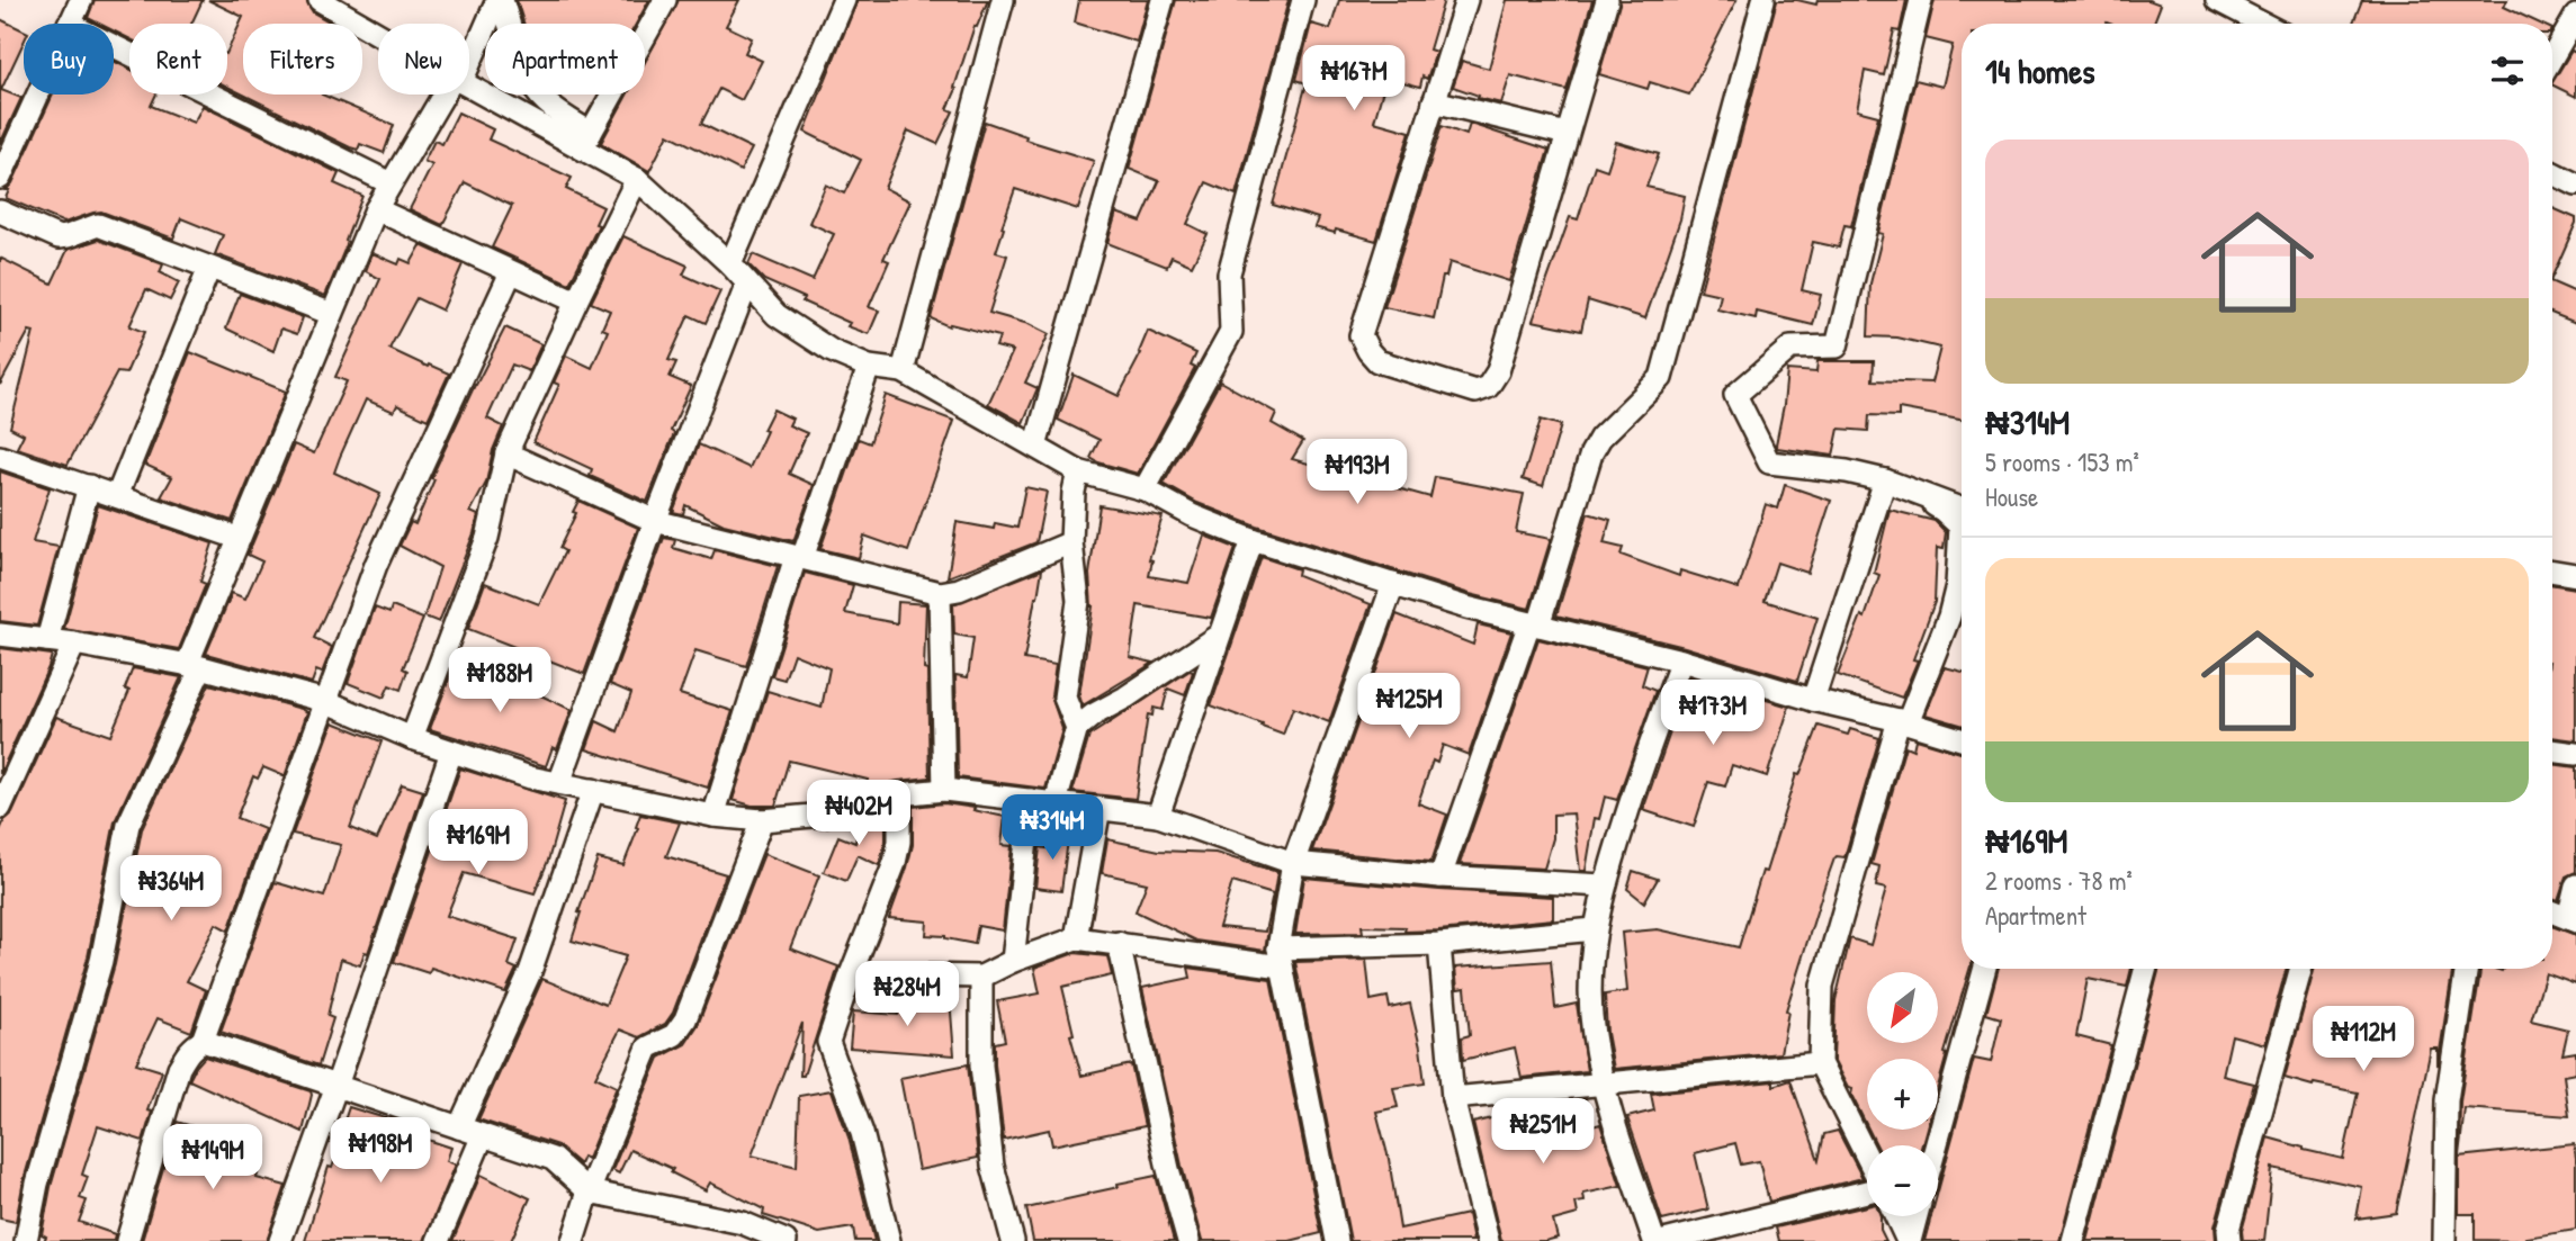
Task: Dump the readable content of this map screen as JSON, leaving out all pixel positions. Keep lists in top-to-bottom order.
{
  "north": "bottom left",
  "page": {
    "chip": [
      "Buy",
      "Rent",
      "Filters",
      "New",
      "Apartment"
    ],
    "heading": "14 homes",
    "price": [
      "₦167M",
      "₦193M",
      "₦188M",
      "₦125M",
      "₦173M",
      "₦402M",
      "₦314M",
      "₦169M",
      "₦364M",
      "₦284M",
      "₦112M",
      "₦251M",
      "₦198M",
      "₦149M"
    ],
    "list": [
      {
        "name": "₦314M",
        "note": "5 rooms · 153 m² · House"
      },
      {
        "name": "₦169M",
        "note": "2 rooms · 78 m² · Apartment"
      }
    ],
    "map_buttons": ["+", "−"]
  }
}
